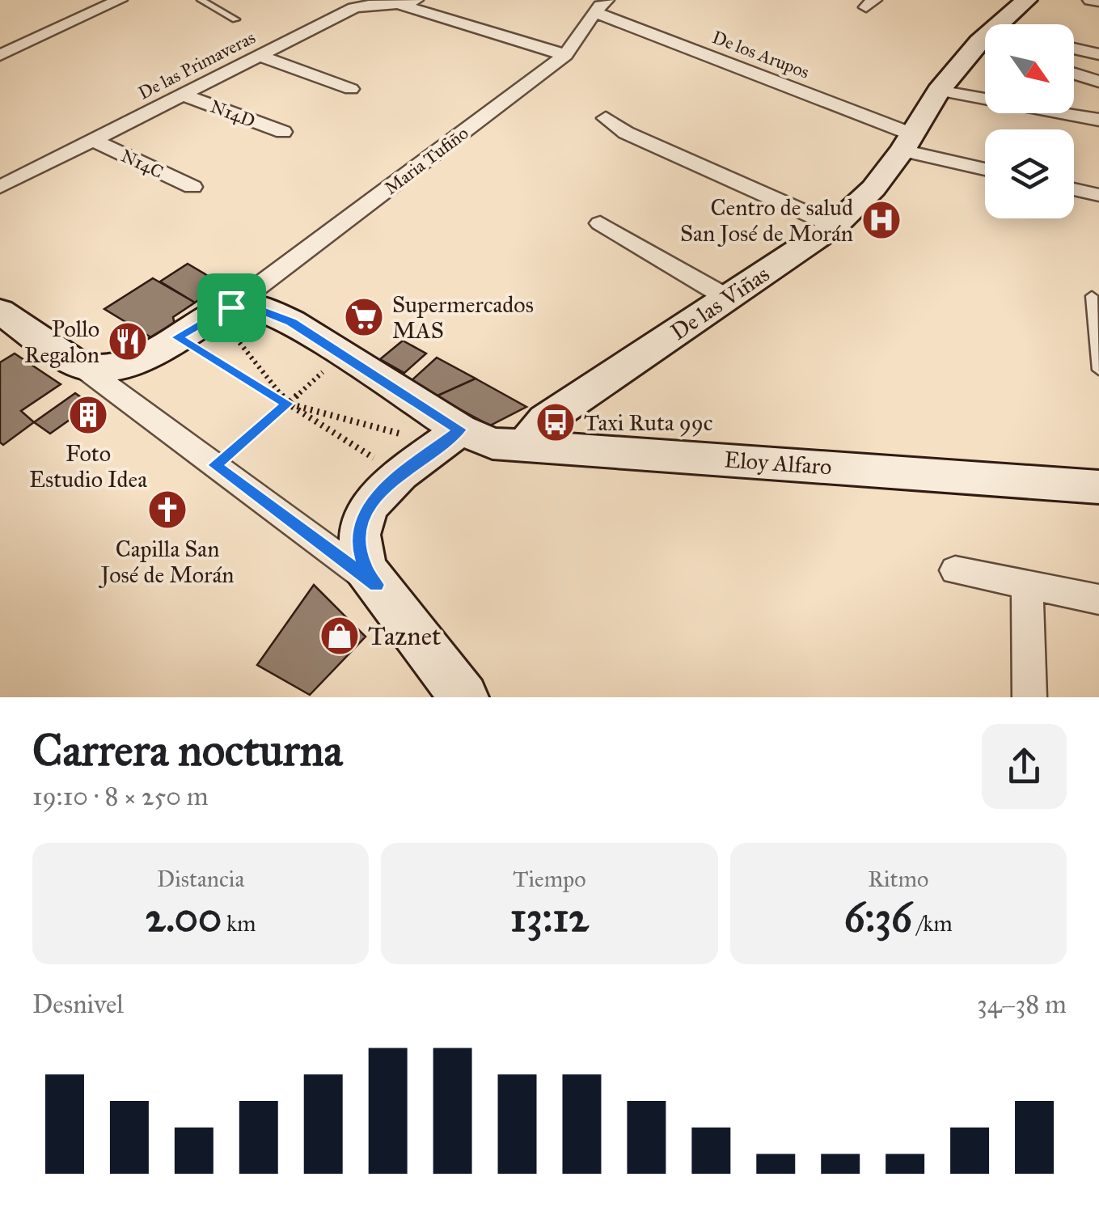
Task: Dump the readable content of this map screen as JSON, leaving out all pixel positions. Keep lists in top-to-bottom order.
{
  "streets": {
    "street": [
      "De los Arupos",
      "De las Primaveras",
      "N14D",
      "Maria Tufiño",
      "N14C",
      "De las Viñas",
      "Eloy Alfaro"
    ]
  },
  "crossings": [
    ["De los Arupos", "Maria Tufiño"],
    ["De los Arupos", "De las Viñas"],
    ["De las Primaveras", "N14D"],
    ["De las Primaveras", "Maria Tufiño"],
    ["De las Primaveras", "N14C"],
    ["Maria Tufiño", "Eloy Alfaro"],
    ["De las Viñas", "Eloy Alfaro"]
  ],
  "places": {
    "hospital": ["Centro de salud San José de Morán"],
    "supermarket": ["Supermercados MAS"],
    "restaurant": ["Pollo Regalon"],
    "building": ["Foto Estudio Idea"],
    "bus stop": ["Taxi Ruta 99c"],
    "church": ["Capilla San José de Morán"],
    "shop": ["Taznet"]
  },
  "north": "bottom right",
  "page": {
    "heading": ["Carrera nocturna", "19:10 · 8 × 250 m"],
    "stats": [
      ["Distancia", "2.00 km"],
      ["Tiempo", "13:12"],
      ["Ritmo", "6:36 /km"]
    ],
    "chart": ["Desnivel", "34–38 m"]
  }
}
